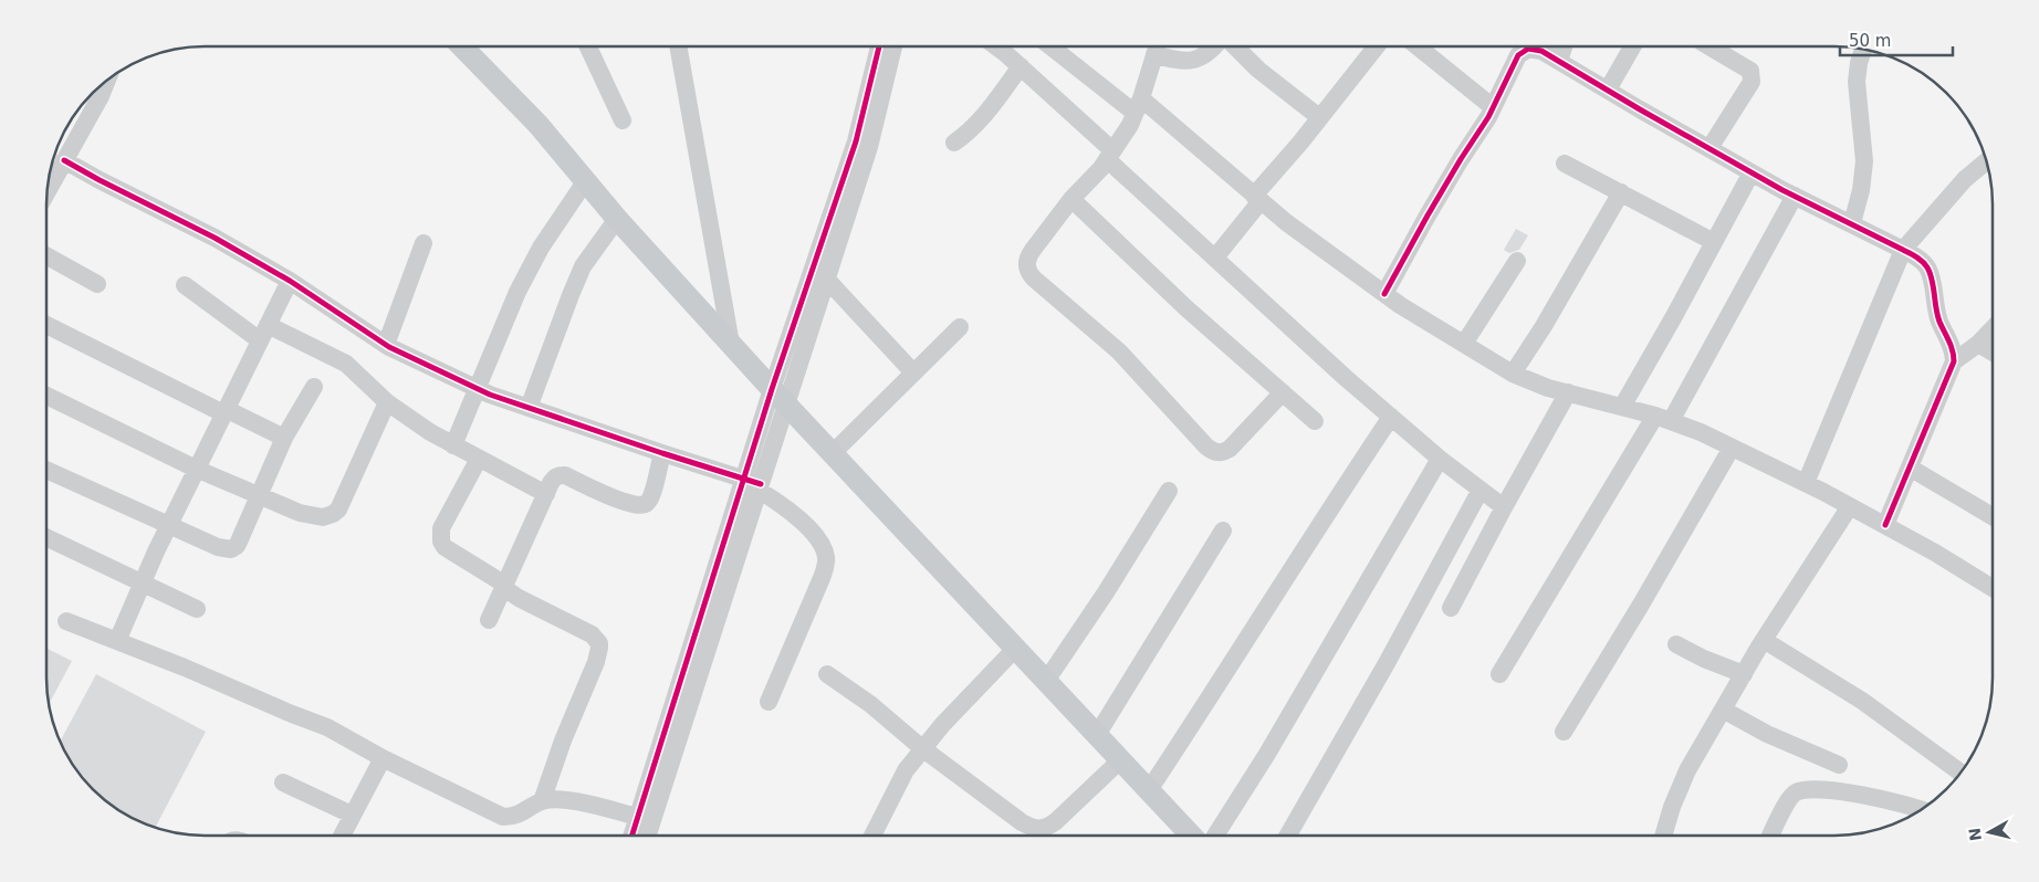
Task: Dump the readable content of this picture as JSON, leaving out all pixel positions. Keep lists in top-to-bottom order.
{
  "scale_bar": "50 m",
  "north": "left"
}
